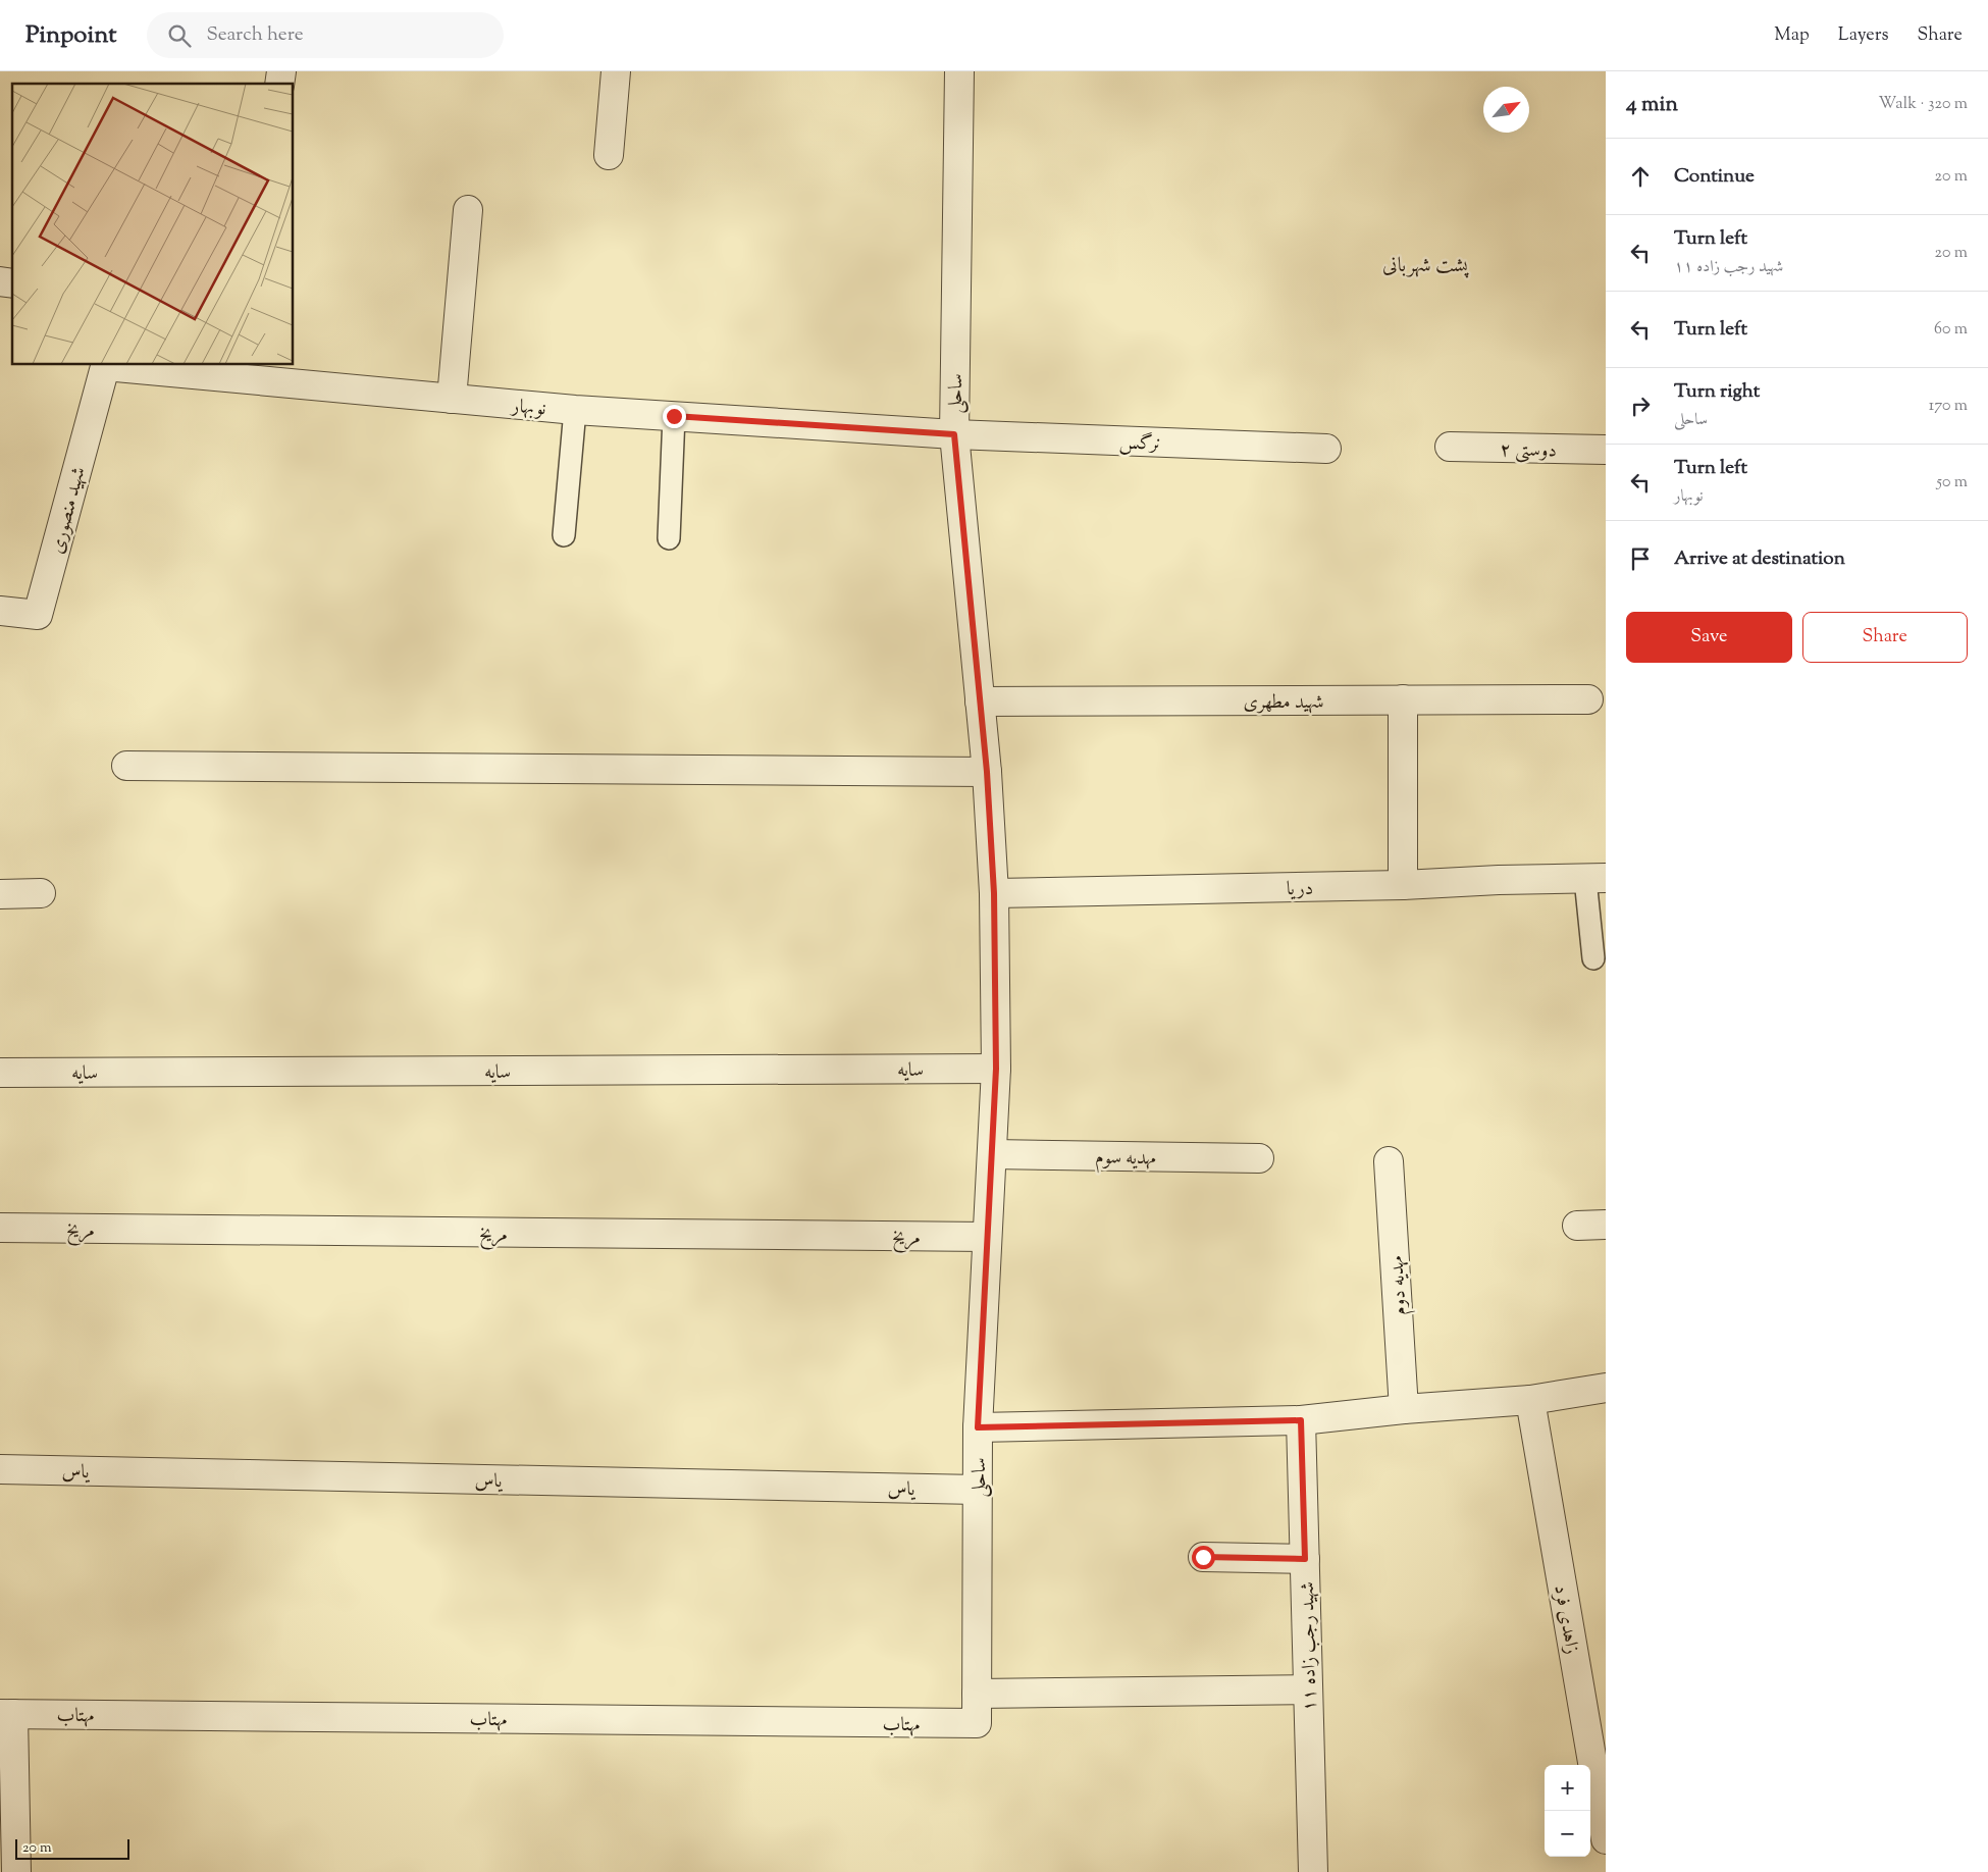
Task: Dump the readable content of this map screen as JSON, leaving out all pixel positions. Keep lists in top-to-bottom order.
{
  "streets": {
    "street": [
      "ساحلی",
      "نوبهار",
      "نرگس",
      "دوستی ۲",
      "شهید منصوری",
      "شهید مطهری",
      "دریا",
      "سایه",
      "مهدیه سوم",
      "مریخ",
      "مهدیه دوم",
      "یاس",
      "زاهدی فرد",
      "شهید رجب زاده ۱۱",
      "مهتاب"
    ]
  },
  "crossings": [
    ["ساحلی", "نوبهار"],
    ["ساحلی", "نرگس"],
    ["ساحلی", "شهید مطهری"],
    ["ساحلی", "دریا"],
    ["ساحلی", "سایه"],
    ["ساحلی", "مهدیه سوم"],
    ["ساحلی", "مریخ"],
    ["ساحلی", "یاس"],
    ["ساحلی", "مهتاب"],
    ["نوبهار", "نرگس"],
    ["نوبهار", "شهید منصوری"]
  ],
  "districts": ["پشت شهربانی"],
  "scale_bar": "20 m",
  "north": "top right",
  "page": {
    "header": "Pinpoint",
    "search": "Search here",
    "nav": ["Map", "Layers", "Share"],
    "heading": ["4 min", "Walk · 320 m"],
    "list": [
      ["Continue", "20 m"],
      ["Turn left", "شهید رجب زاده ۱۱", "20 m"],
      ["Turn left", "60 m"],
      ["Turn right", "ساحلی", "170 m"],
      ["Turn left", "نوبهار", "50 m"],
      "Arrive at destination"
    ],
    "buttons": ["Save", "Share"],
    "map_buttons": ["+", "−"],
    "scale": "20 m"
  }
}
